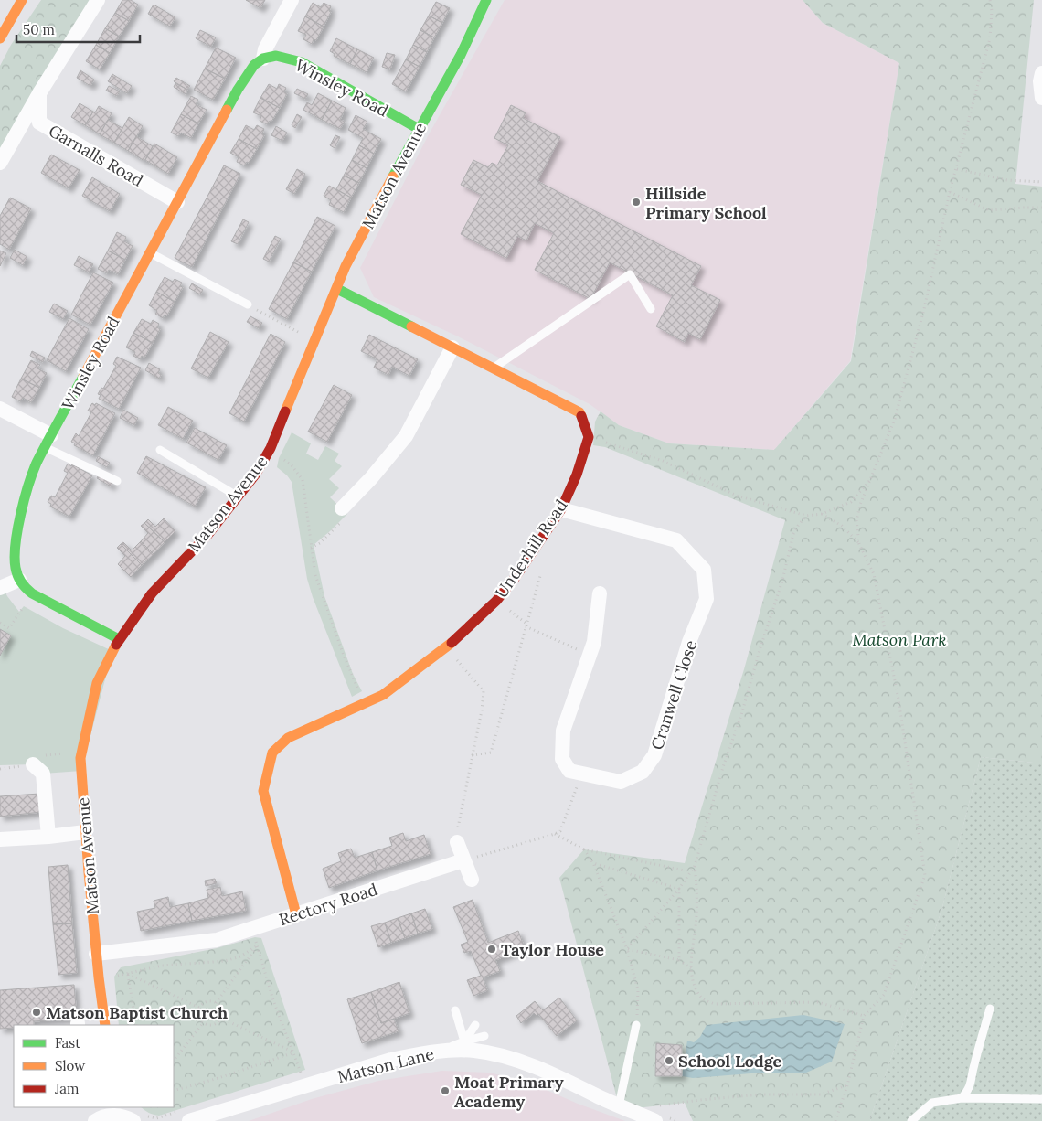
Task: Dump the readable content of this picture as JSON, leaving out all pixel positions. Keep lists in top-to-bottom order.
{
  "streets": {
    "street": [
      "Winsley Road",
      "Garnalls Road",
      "Matson Avenue",
      "Underhill Road",
      "Cranwell Close",
      "Rectory Road",
      "Matson Lane"
    ]
  },
  "crossings": [
    ["Winsley Road", "Garnalls Road"],
    ["Winsley Road", "Matson Avenue"],
    ["Matson Avenue", "Rectory Road"],
    ["Underhill Road", "Cranwell Close"],
    ["Underhill Road", "Rectory Road"]
  ],
  "parks": ["Matson Park"],
  "places": [
    "Hillside Primary School",
    "Taylor House",
    "Matson Baptist Church",
    "School Lodge",
    "Moat Primary Academy"
  ],
  "legend": ["Fast", "Slow", "Jam"],
  "scale_bar": "50 m"
}
